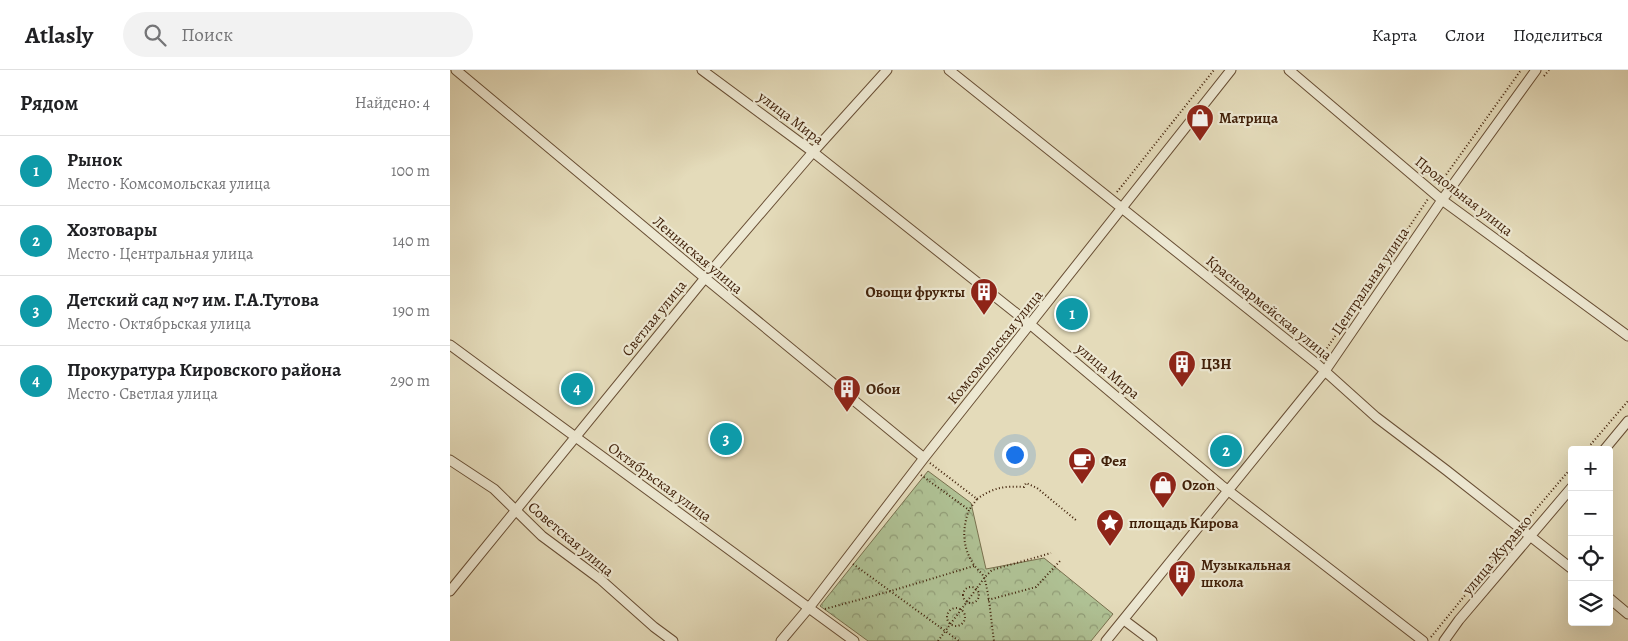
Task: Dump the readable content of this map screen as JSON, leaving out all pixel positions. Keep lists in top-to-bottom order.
{
  "streets": {
    "street": [
      "улица Мира",
      "Продольная улица",
      "Ленинская улица",
      "Центральная улица",
      "Красноармейская улица",
      "Светлая улица",
      "Комсомольская улица",
      "Октябрьская улица",
      "Советская улица",
      "улица Журавко"
    ]
  },
  "crossings": [
    ["улица Мира", "Центральная улица"],
    ["улица Мира", "Светлая улица"],
    ["улица Мира", "Комсомольская улица"],
    ["Продольная улица", "Центральная улица"],
    ["Ленинская улица", "Светлая улица"],
    ["Ленинская улица", "Комсомольская улица"],
    ["Центральная улица", "Красноармейская улица"],
    ["Красноармейская улица", "Комсомольская улица"],
    ["Красноармейская улица", "улица Журавко"],
    ["Светлая улица", "Октябрьская улица"],
    ["Светлая улица", "Советская улица"],
    ["Комсомольская улица", "Октябрьская улица"]
  ],
  "places": {
    "shop": ["Матрица", "Ozon"],
    "building": [
      "Овощи фрукты",
      "ЦЗН",
      "Обои",
      "Музыкальная школа"
    ],
    "cafe": ["Фея"],
    "place": ["площадь Кирова"]
  },
  "page": {
    "header": "Atlasly",
    "search": "Поиск",
    "nav": ["Карта", "Слои", "Поделиться"],
    "heading": ["Рядом", "Найдено: 4"],
    "list": [
      {
        "mark": "1",
        "name": "Рынок",
        "note": "Место · Комсомольская улица",
        "value": "100 m"
      },
      {
        "mark": "2",
        "name": "Хозтовары",
        "note": "Место · Центральная улица",
        "value": "140 m"
      },
      {
        "mark": "3",
        "name": "Детский сад №7 им. Г.А.Тутова",
        "note": "Место · Октябрьская улица",
        "value": "190 m"
      },
      {
        "mark": "4",
        "name": "Прокуратура Кировского района",
        "note": "Место · Светлая улица",
        "value": "290 m"
      }
    ],
    "pins": [
      "1",
      "4",
      "3",
      "2"
    ],
    "map_buttons": ["+", "−"]
  }
}
